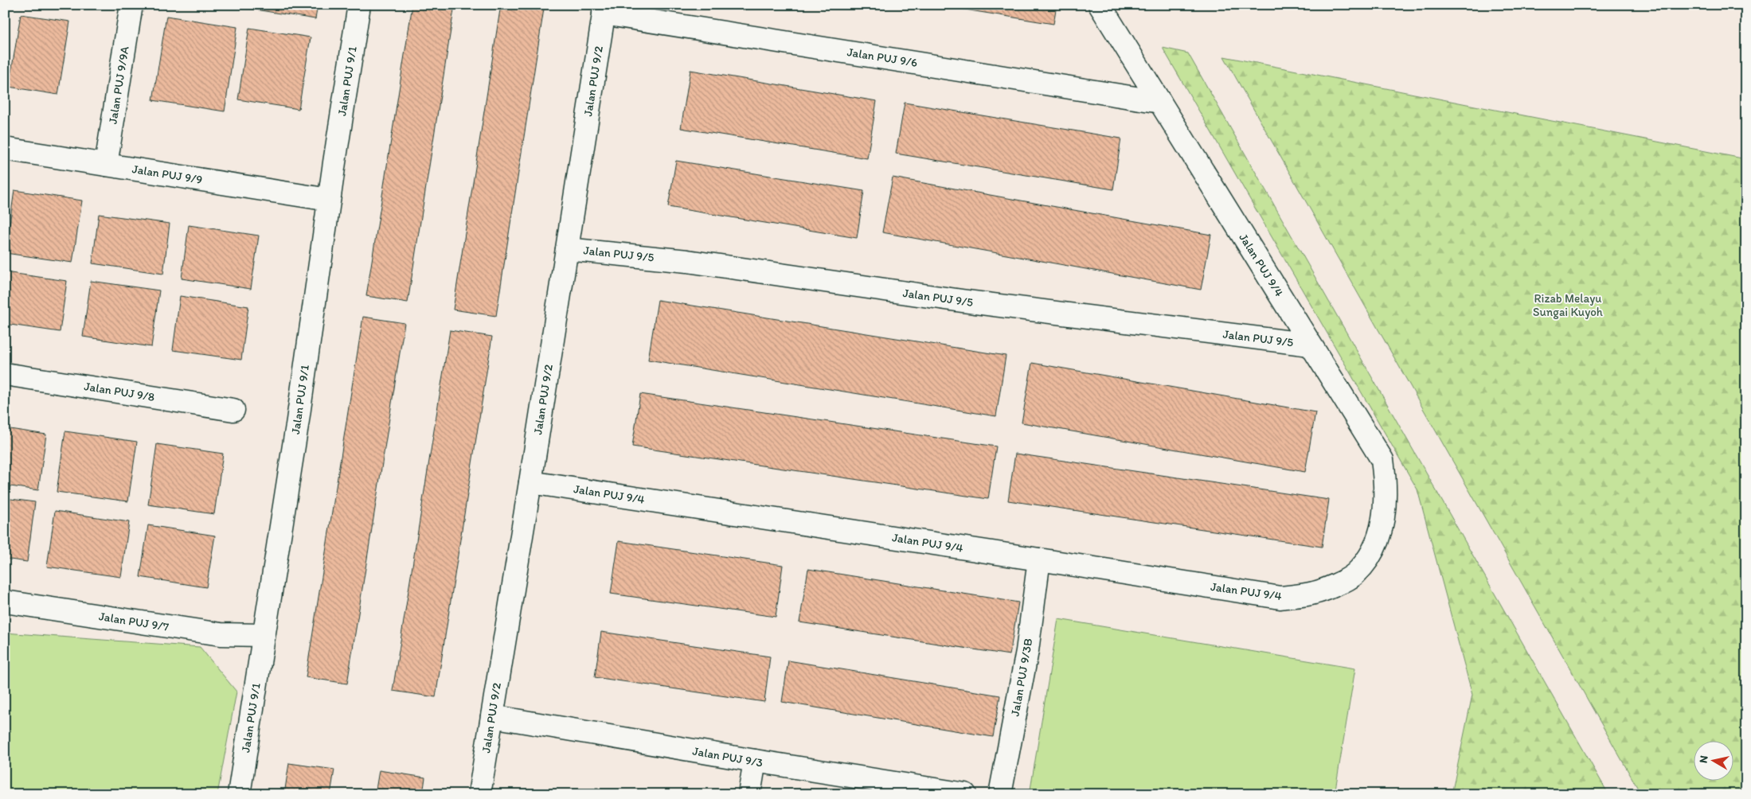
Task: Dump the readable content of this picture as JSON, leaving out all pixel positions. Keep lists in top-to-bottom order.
{
  "streets": {
    "street": [
      "Jalan PUJ 9/6",
      "Jalan PUJ 9/1",
      "Jalan PUJ 9/2",
      "Jalan PUJ 9/9A",
      "Jalan PUJ 9/9",
      "Jalan PUJ 9/5",
      "Jalan PUJ 9/4",
      "Jalan PUJ 9/8",
      "Jalan PUJ 9/7",
      "Jalan PUJ 9/3B",
      "Jalan PUJ 9/3"
    ]
  },
  "crossings": [
    ["Jalan PUJ 9/6", "Jalan PUJ 9/2"],
    ["Jalan PUJ 9/6", "Jalan PUJ 9/4"],
    ["Jalan PUJ 9/1", "Jalan PUJ 9/9"],
    ["Jalan PUJ 9/1", "Jalan PUJ 9/7"],
    ["Jalan PUJ 9/2", "Jalan PUJ 9/5"],
    ["Jalan PUJ 9/2", "Jalan PUJ 9/4"],
    ["Jalan PUJ 9/2", "Jalan PUJ 9/3"],
    ["Jalan PUJ 9/9A", "Jalan PUJ 9/9"],
    ["Jalan PUJ 9/5", "Jalan PUJ 9/4"],
    ["Jalan PUJ 9/4", "Jalan PUJ 9/3B"]
  ],
  "parks": ["Rizab Melayu Sungai Kuyoh"],
  "north": "left"
}
